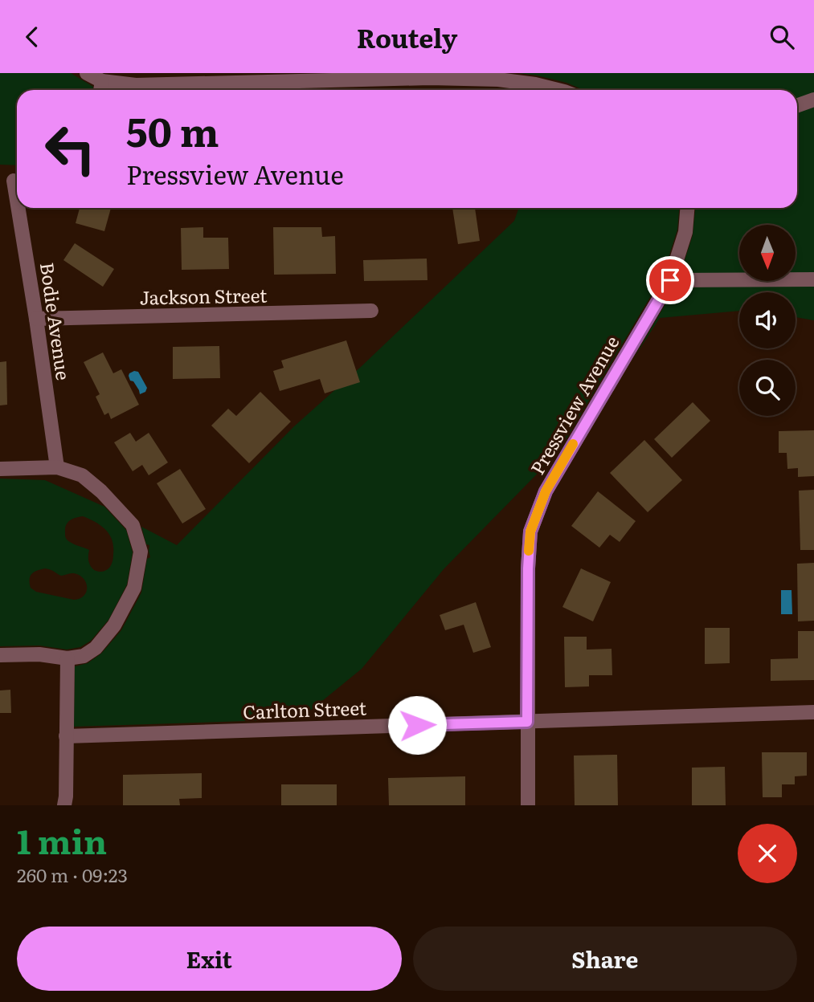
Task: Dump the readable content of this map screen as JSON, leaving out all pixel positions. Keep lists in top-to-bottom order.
{
  "streets": {
    "street": [
      "Jackson Street",
      "Bodie Avenue",
      "Pressview Avenue",
      "Carlton Street"
    ]
  },
  "crossings": [
    ["Jackson Street", "Bodie Avenue"],
    ["Pressview Avenue", "Carlton Street"]
  ],
  "north": "bottom",
  "page": {
    "header": "Routely",
    "turn": ["50 m", "Pressview Avenue"],
    "heading": ["1 min", "260 m · 09:23"],
    "buttons": ["Exit", "Share"]
  }
}
